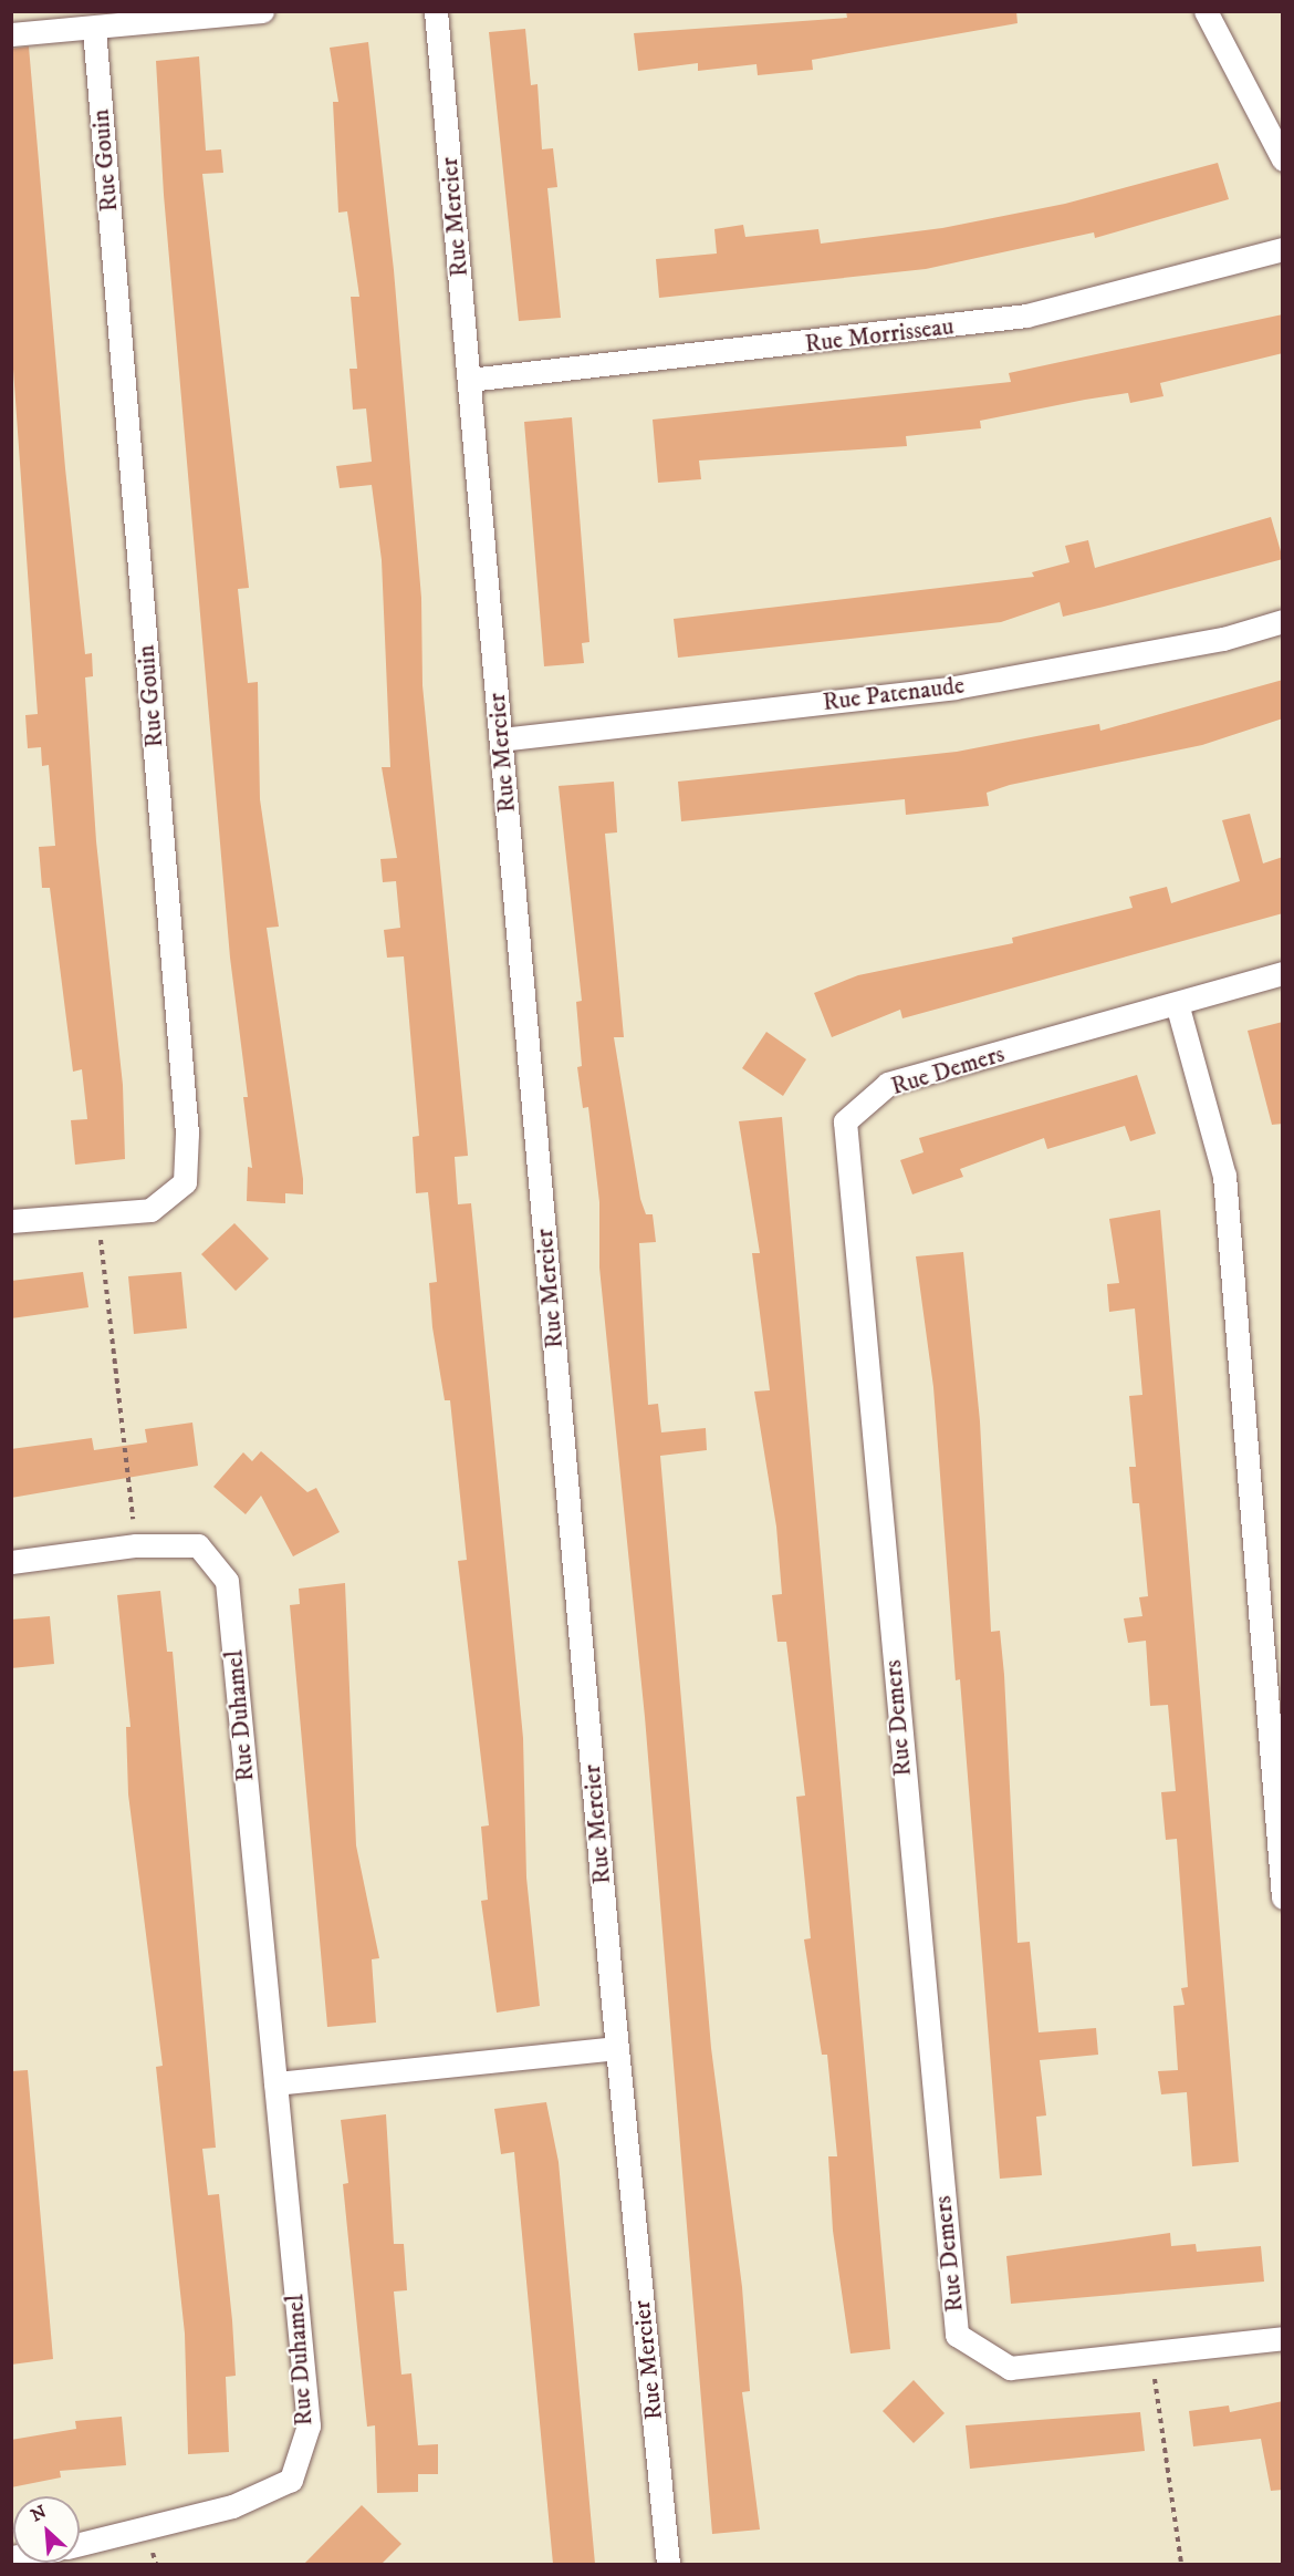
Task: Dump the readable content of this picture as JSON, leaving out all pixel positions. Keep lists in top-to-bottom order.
{
  "streets": {
    "street": [
      "Rue Gouin",
      "Rue Mercier",
      "Rue Morrisseau",
      "Rue Patenaude",
      "Rue Demers",
      "Rue Duhamel"
    ]
  },
  "crossings": [
    ["Rue Mercier", "Rue Morrisseau"],
    ["Rue Mercier", "Rue Patenaude"]
  ],
  "north": "top left"
}
